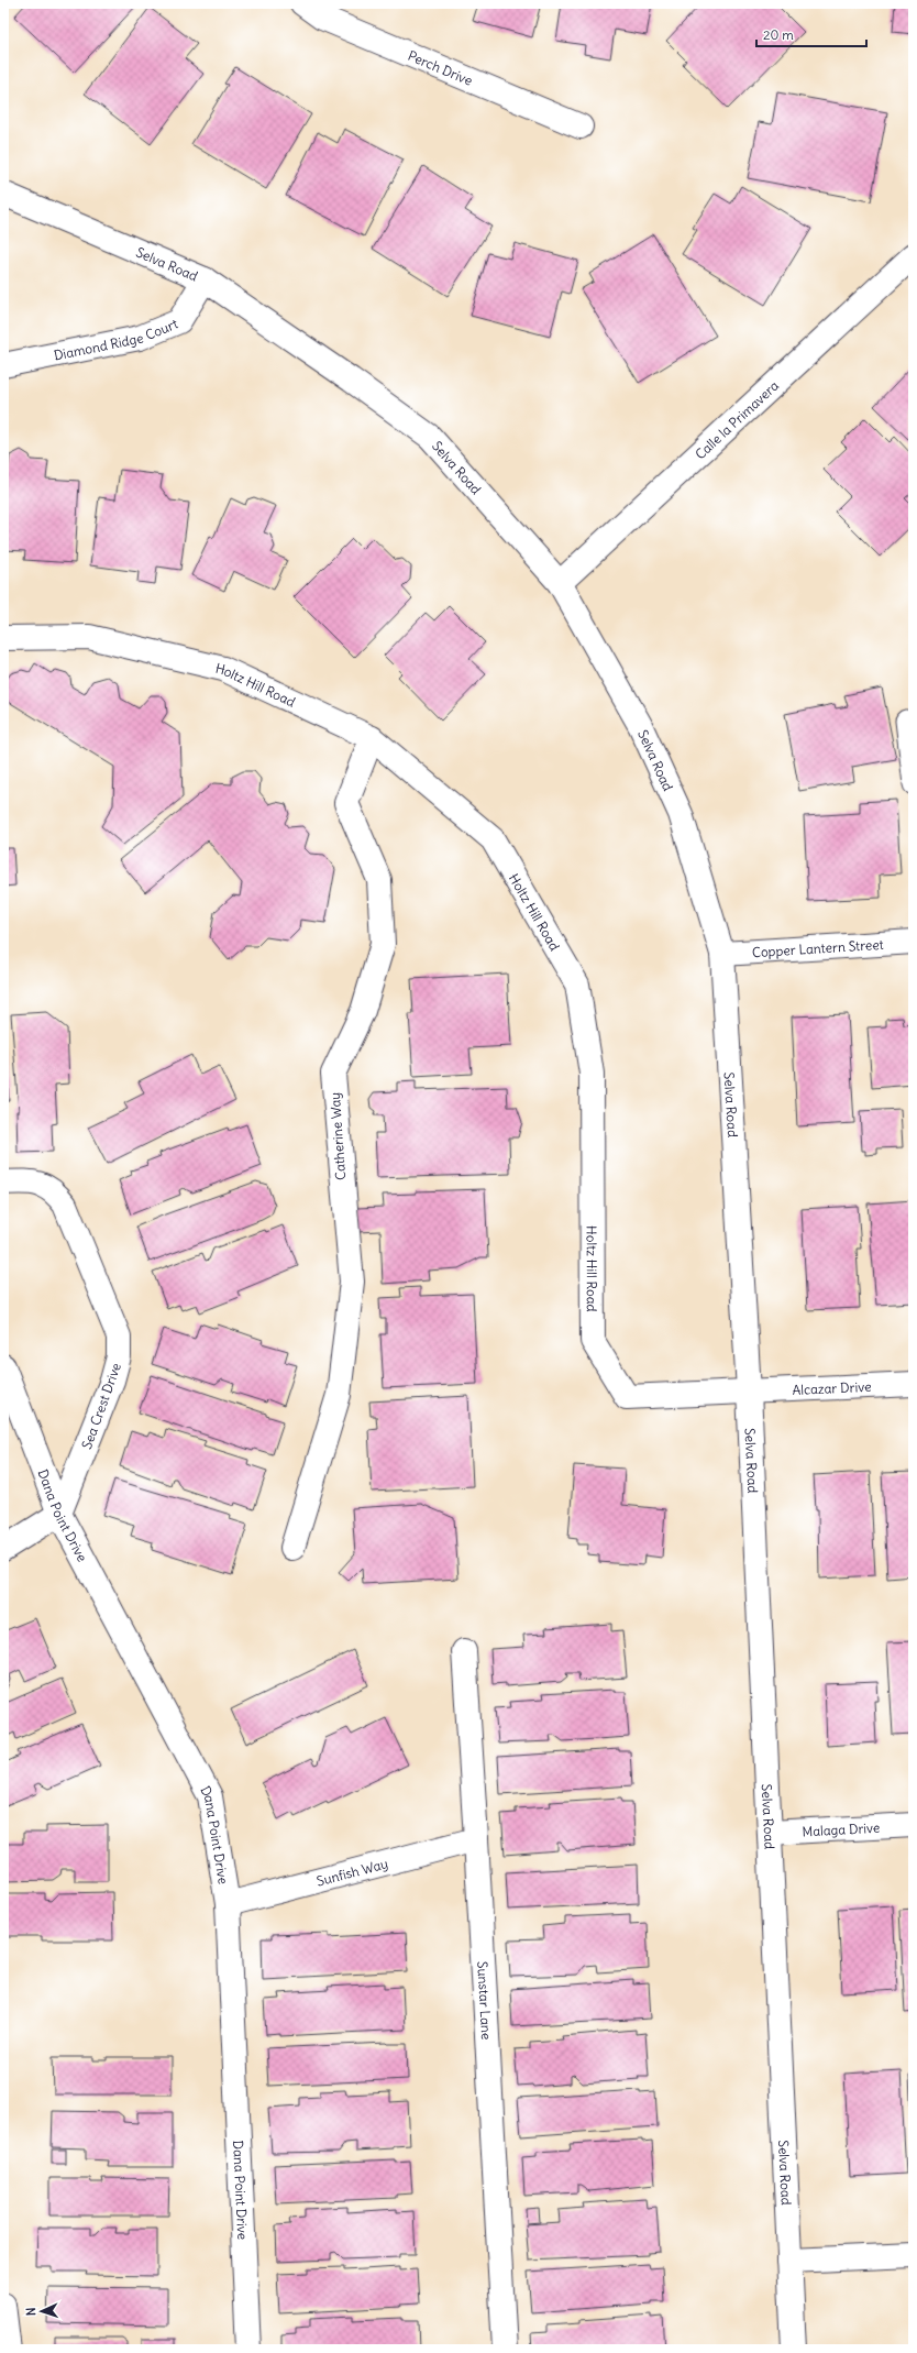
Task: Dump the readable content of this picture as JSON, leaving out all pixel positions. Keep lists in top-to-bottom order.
{
  "streets": {
    "street": [
      "Perch Drive",
      "Selva Road",
      "Diamond Ridge Court",
      "Calle la Primavera",
      "Holtz Hill Road",
      "Copper Lantern Street",
      "Catherine Way",
      "Alcazar Drive",
      "Sea Crest Drive",
      "Dana Point Drive",
      "Malaga Drive",
      "Sunfish Way",
      "Sunstar Lane"
    ]
  },
  "crossings": [
    ["Selva Road", "Diamond Ridge Court"],
    ["Selva Road", "Calle la Primavera"],
    ["Selva Road", "Holtz Hill Road"],
    ["Selva Road", "Copper Lantern Street"],
    ["Selva Road", "Alcazar Drive"],
    ["Selva Road", "Malaga Drive"],
    ["Holtz Hill Road", "Catherine Way"],
    ["Holtz Hill Road", "Alcazar Drive"],
    ["Sea Crest Drive", "Dana Point Drive"],
    ["Dana Point Drive", "Sunfish Way"],
    ["Sunfish Way", "Sunstar Lane"]
  ],
  "scale_bar": "20 m",
  "north": "left"
}
